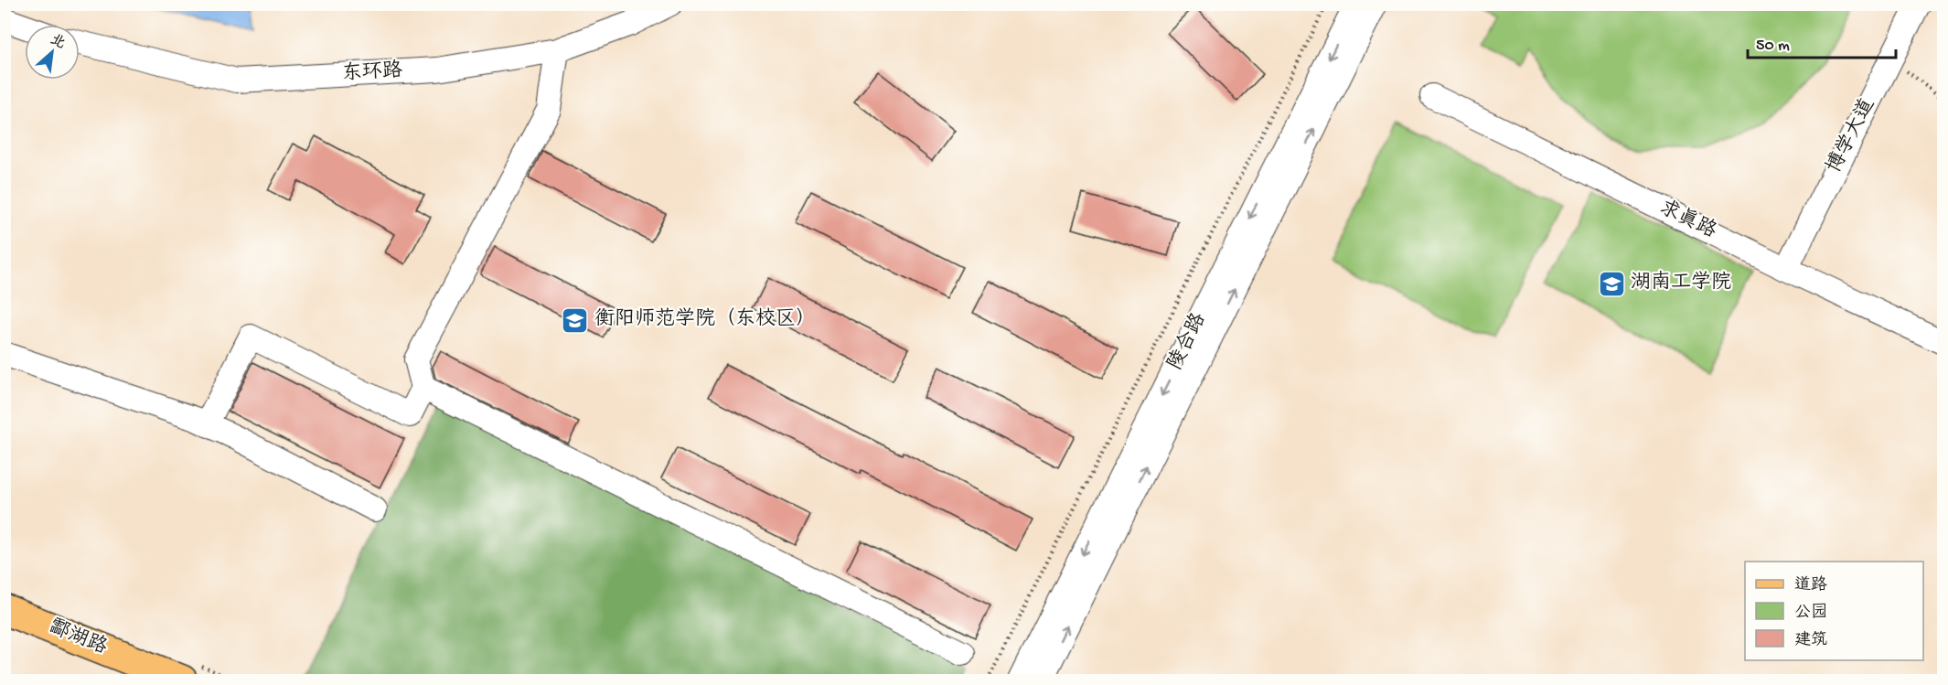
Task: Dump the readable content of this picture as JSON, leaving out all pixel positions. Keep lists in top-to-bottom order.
{
  "streets": {
    "main road": ["酃湖路"],
    "street": [
      "东环路",
      "博学大道",
      "求真路",
      "陵合路"
    ]
  },
  "crossings": [
    ["博学大道", "求真路"]
  ],
  "places": {
    "school or university": ["湖南工学院", "衡阳师范学院（东校区）"]
  },
  "legend": ["道路", "公园", "建筑"],
  "scale_bar": "50 m",
  "north": "top right"
}
